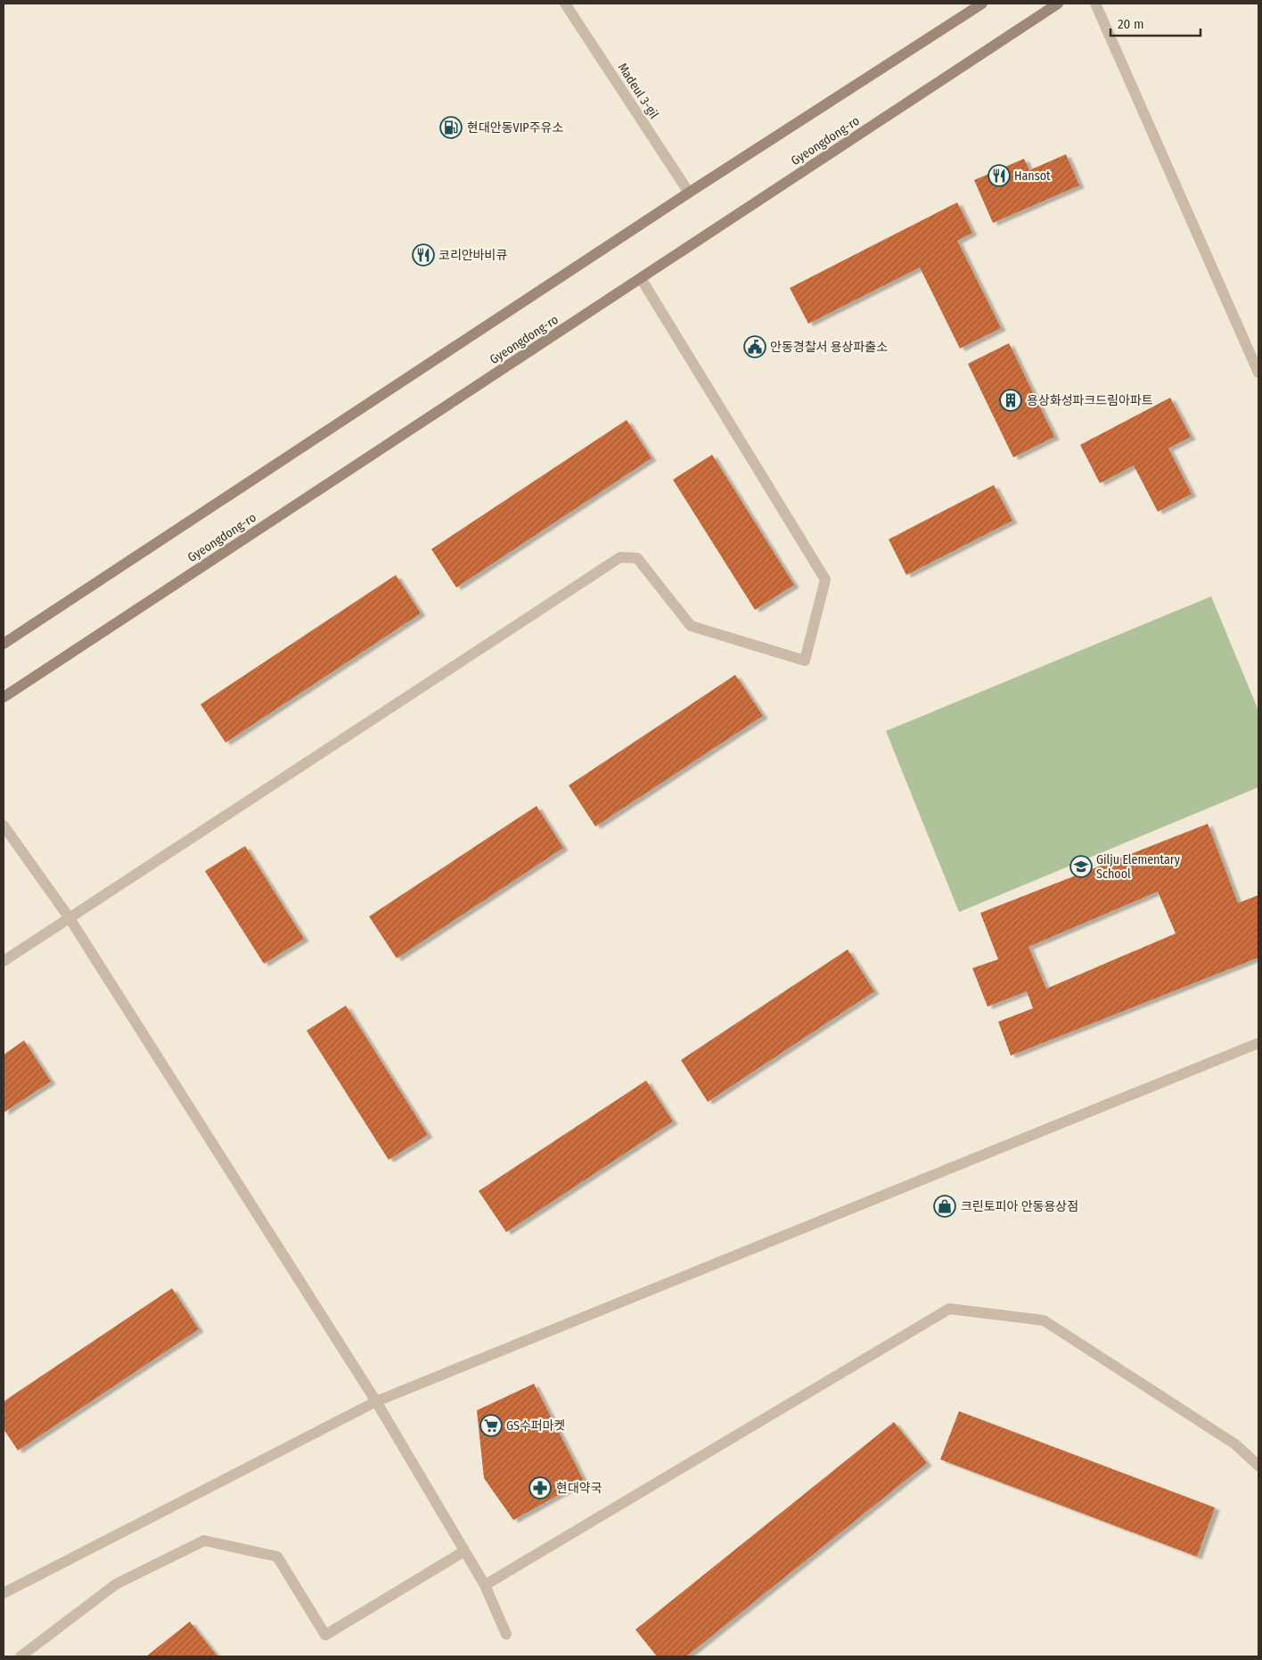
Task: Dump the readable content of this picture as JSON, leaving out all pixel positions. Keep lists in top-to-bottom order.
{
  "streets": {
    "street": ["Madeul 3-gil", "Gyeongdong-ro"]
  },
  "places": {
    "fuel station": ["현대안동VIP주유소"],
    "restaurant": ["Hansot", "코리안바비큐"],
    "public building": ["안동경찰서 용상파출소"],
    "building": ["용상화성파크드림아파트"],
    "school or university": ["Gilju Elementary School"],
    "shop": ["크린토피아 안동용상점"],
    "supermarket": ["GS수퍼마켓"],
    "pharmacy": ["현대약국"]
  },
  "scale_bar": "20 m"
}
